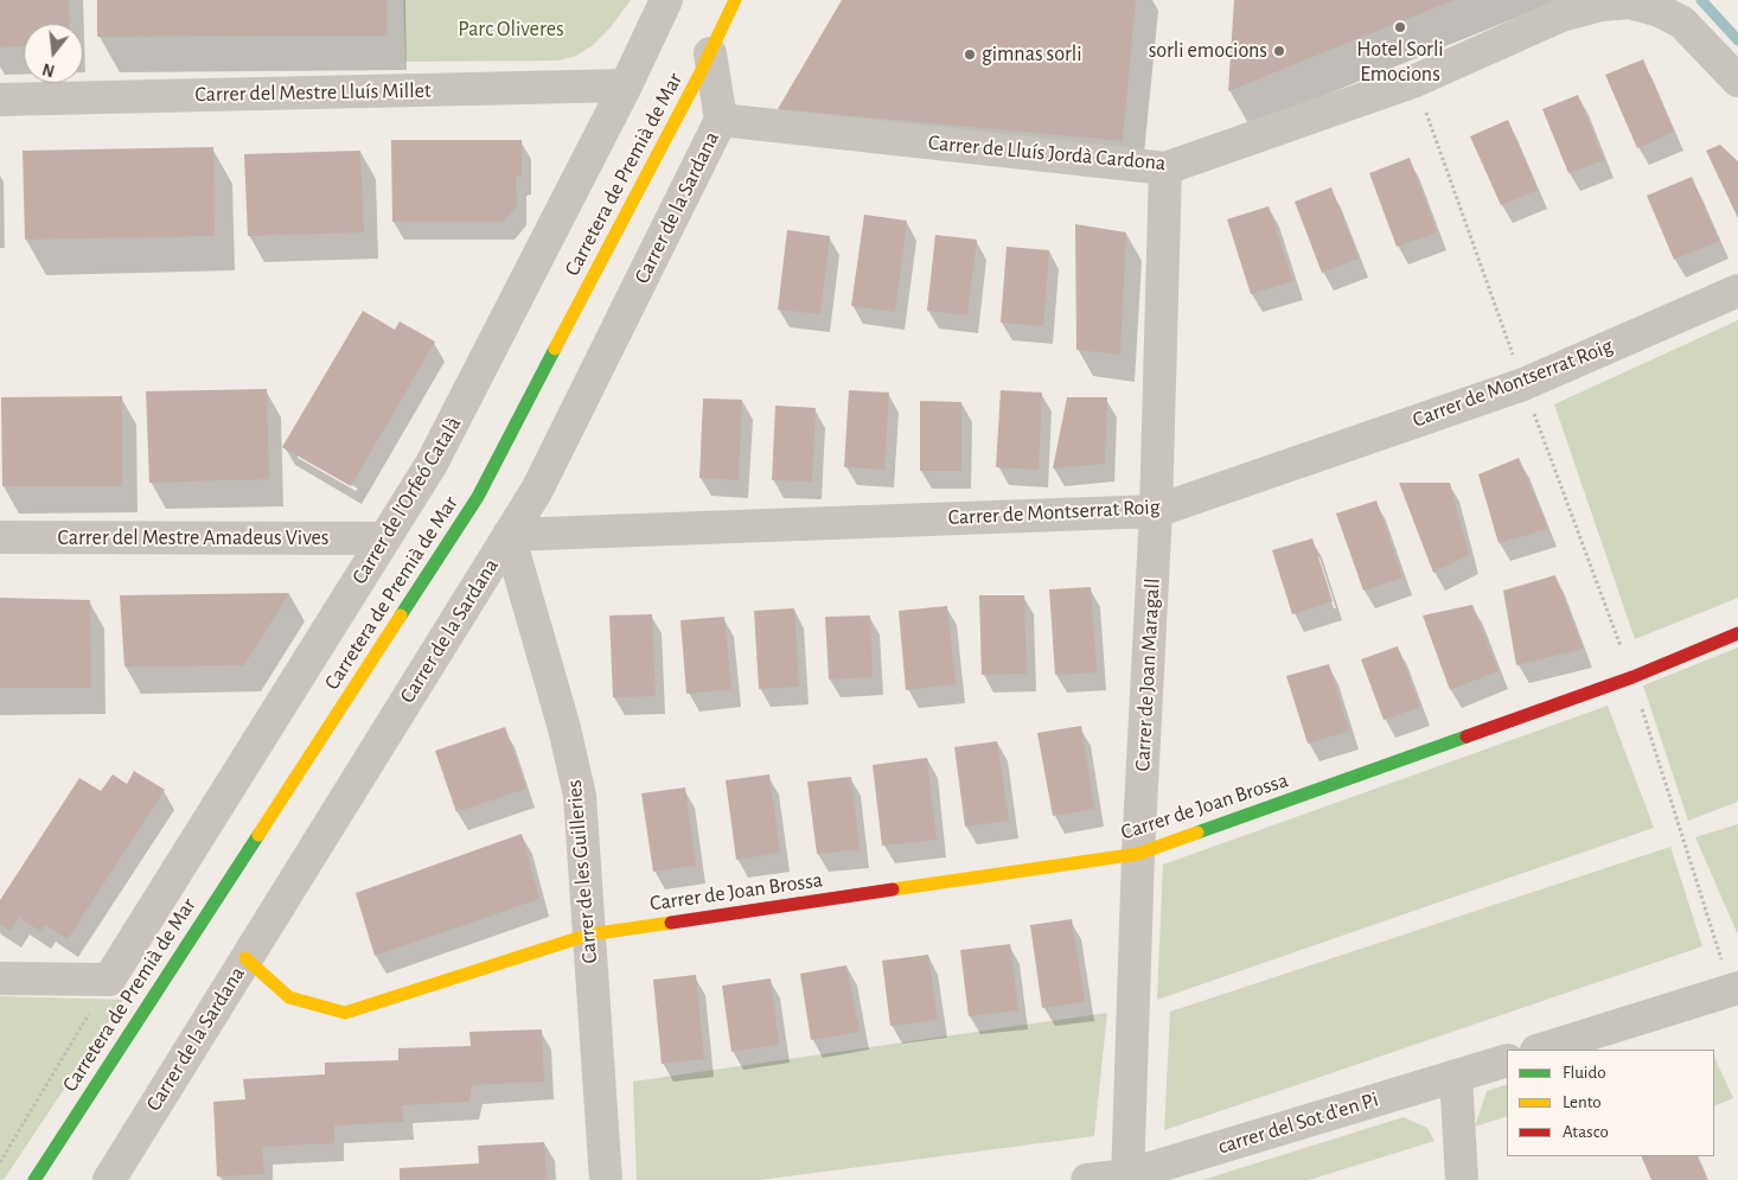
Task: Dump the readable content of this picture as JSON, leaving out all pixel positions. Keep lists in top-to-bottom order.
{
  "streets": {
    "street": [
      "Carrer del Mestre Lluís Millet",
      "Carrer de Lluís Jordà Cardona",
      "Carretera de Premià de Mar",
      "Carrer de la Sardana",
      "Carrer de Montserrat Roig",
      "Carrer de l'Orfeó Català",
      "Carrer del Mestre Amadeus Vives",
      "Carrer de Joan Maragall",
      "Carrer de Joan Brossa",
      "Carrer de les Guilleries",
      "carrer del Sot d'en Pi"
    ]
  },
  "crossings": [
    ["Carrer del Mestre Lluís Millet", "Carrer de l'Orfeó Català"],
    ["Carrer de Lluís Jordà Cardona", "Carrer de la Sardana"],
    ["Carrer de Lluís Jordà Cardona", "Carrer de Joan Maragall"],
    ["Carretera de Premià de Mar", "Carrer de la Sardana"],
    ["Carrer de la Sardana", "Carrer de Montserrat Roig"],
    ["Carrer de la Sardana", "Carrer de Joan Brossa"],
    ["Carrer de la Sardana", "Carrer de les Guilleries"],
    ["Carrer de Montserrat Roig", "Carrer de Joan Maragall"],
    ["Carrer de Montserrat Roig", "Carrer de les Guilleries"],
    ["Carrer de l'Orfeó Català", "Carrer del Mestre Amadeus Vives"],
    ["Carrer de Joan Maragall", "Carrer de Joan Brossa"],
    ["Carrer de Joan Maragall", "carrer del Sot d'en Pi"],
    ["Carrer de Joan Brossa", "Carrer de les Guilleries"]
  ],
  "parks": ["Parc Oliveres"],
  "places": ["Hotel Sorli Emocions", "sorli emocions", "gimnas sorli"],
  "legend": ["Fluido", "Lento", "Atasco"],
  "north": "bottom"
}
